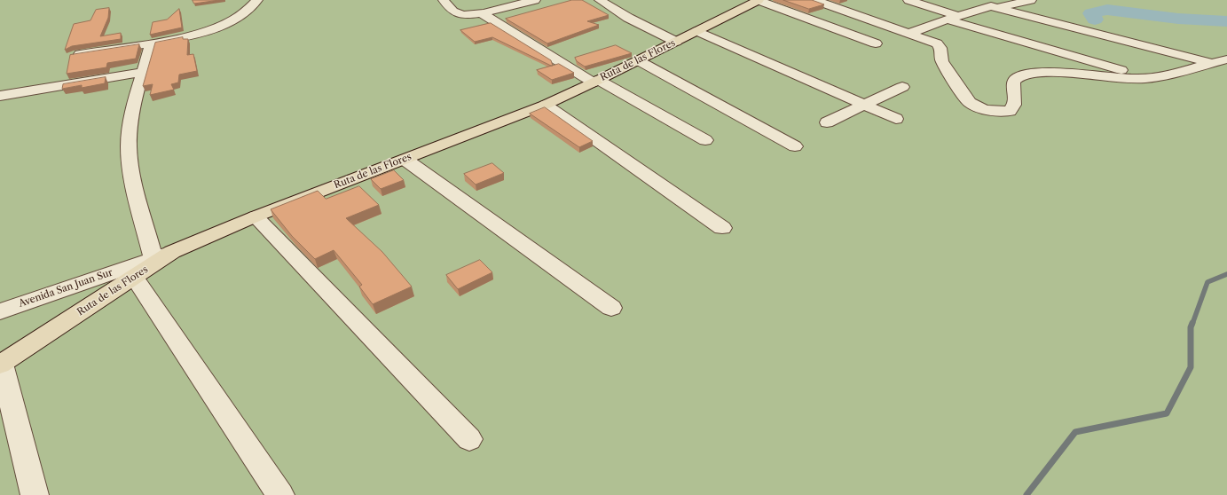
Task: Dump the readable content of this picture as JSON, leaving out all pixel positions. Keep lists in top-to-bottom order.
{
  "streets": {
    "main road": ["Ruta de las Flores"],
    "street": ["Avenida San Juan Sur"]
  },
  "crossings": [
    ["Ruta de las Flores", "Avenida San Juan Sur"]
  ]
}
